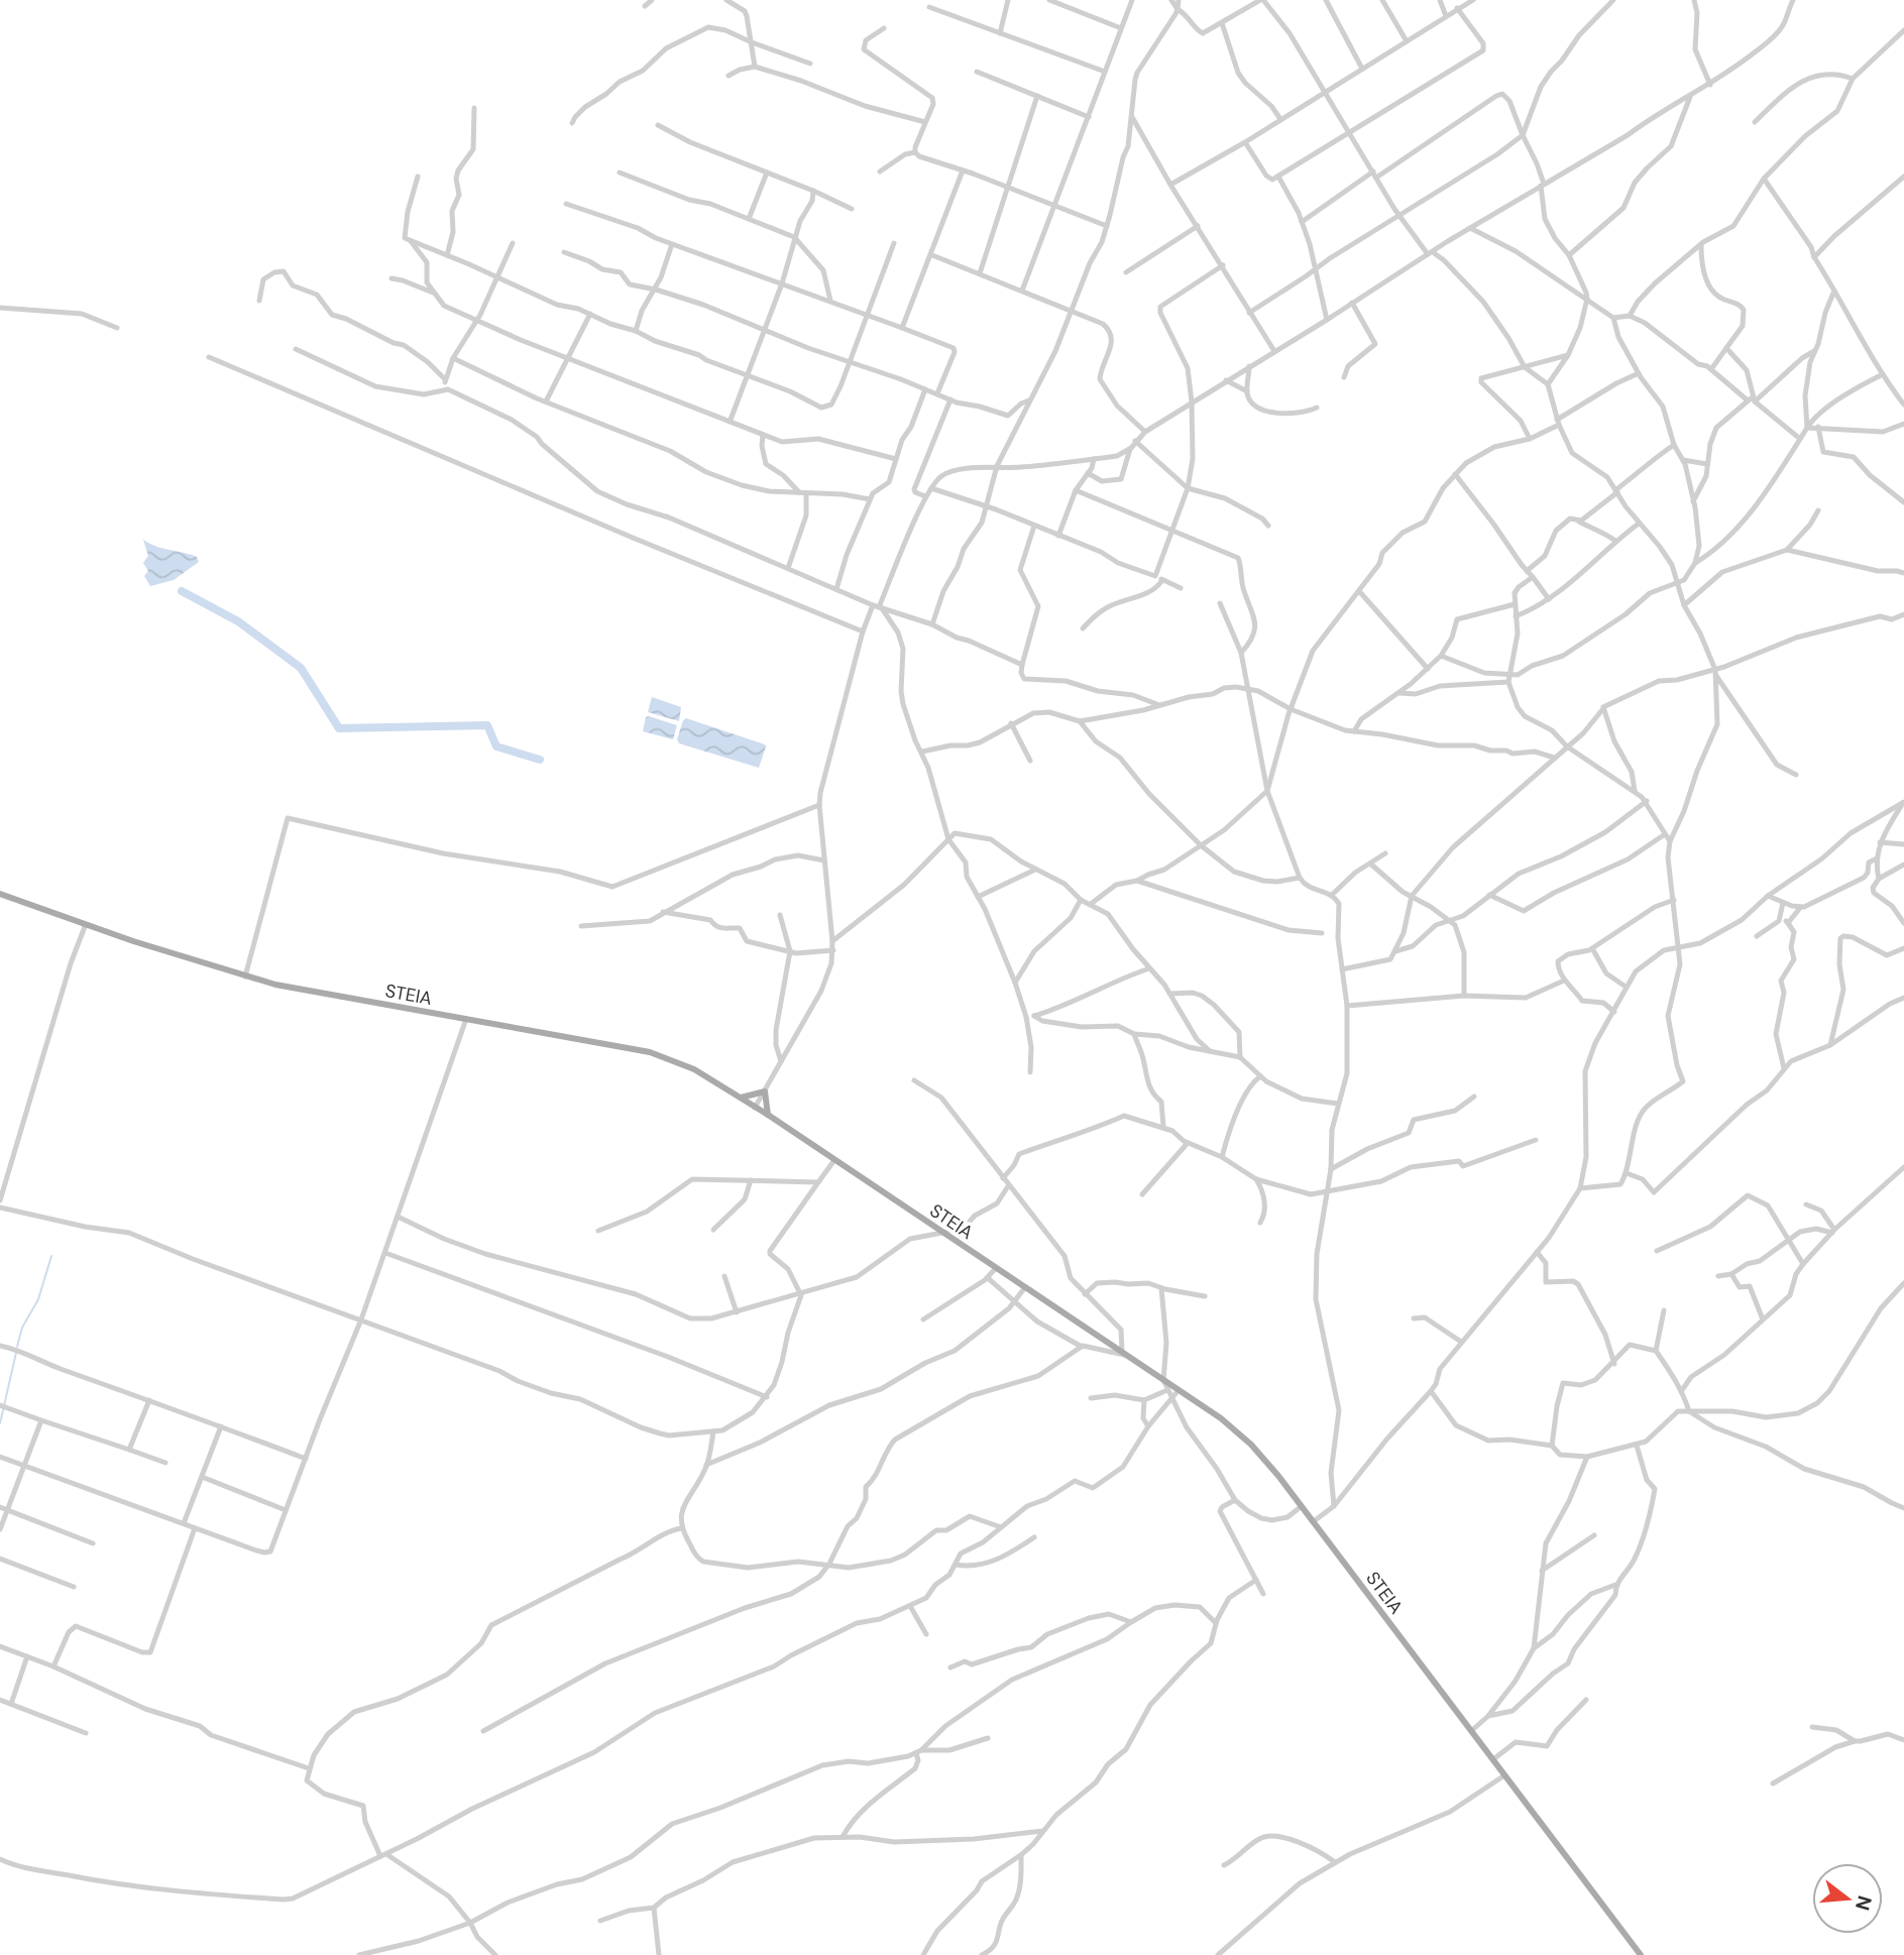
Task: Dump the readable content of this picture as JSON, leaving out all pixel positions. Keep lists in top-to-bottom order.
{
  "streets": {
    "main road": ["STEIA"]
  },
  "north": "right"
}
